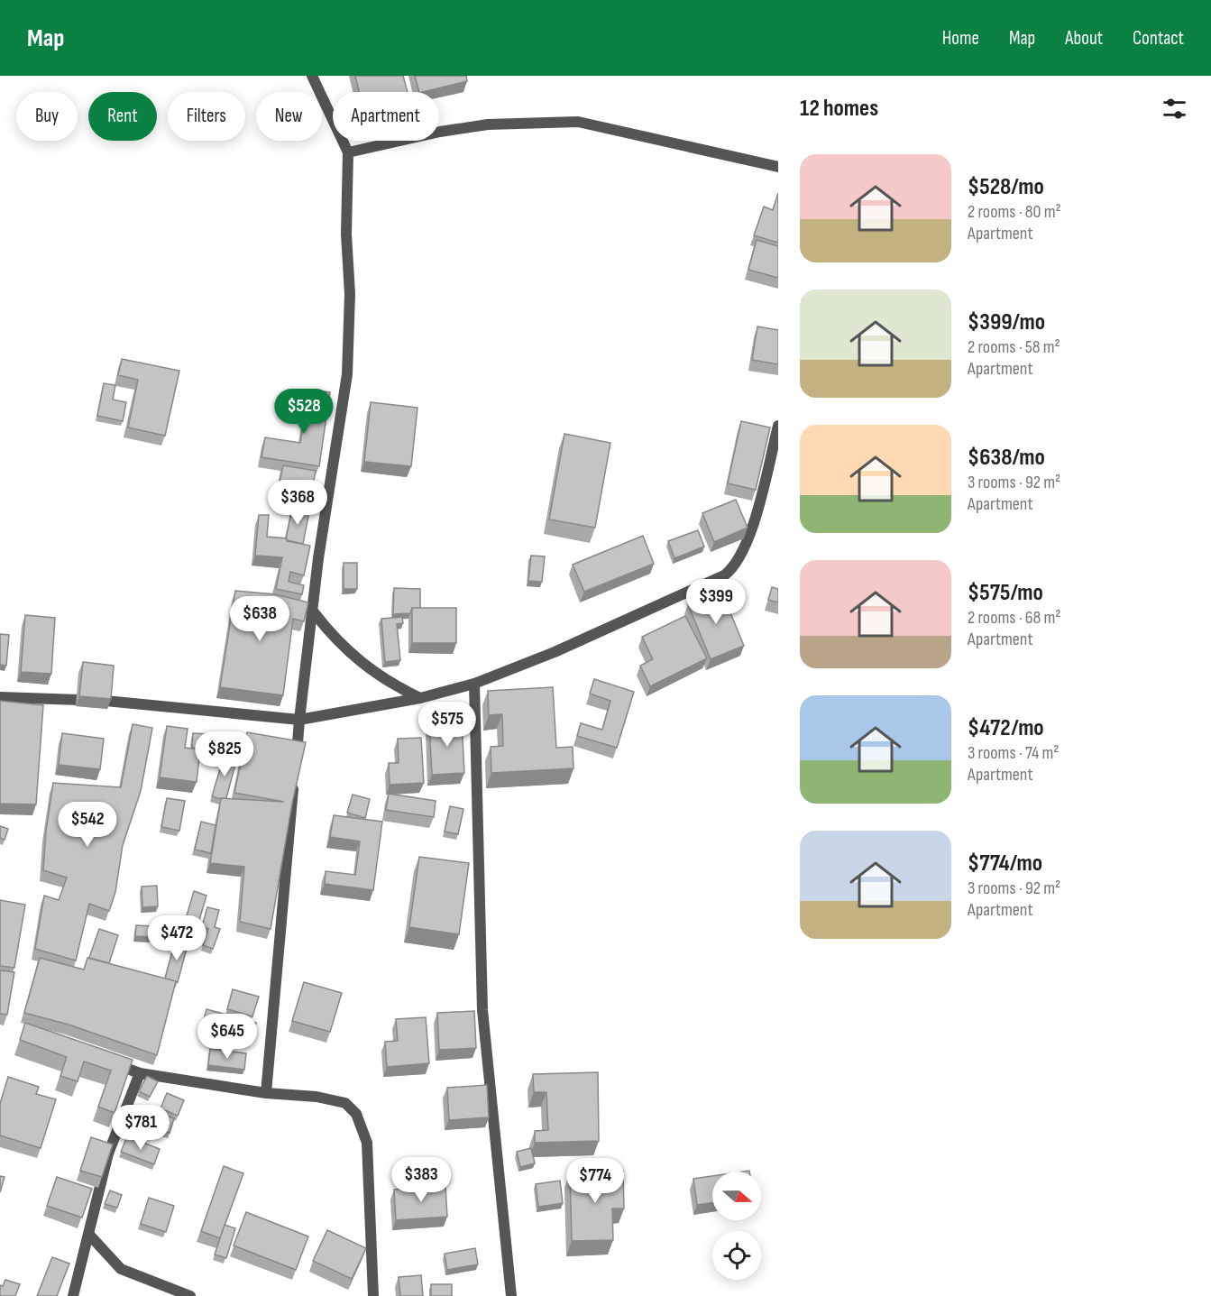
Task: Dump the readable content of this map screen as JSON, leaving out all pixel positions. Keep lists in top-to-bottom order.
{
  "north": "right",
  "page": {
    "header": "Map",
    "nav": [
      "Home",
      "Map",
      "About",
      "Contact"
    ],
    "heading": "12 homes",
    "chip": [
      "Buy",
      "Rent",
      "Filters",
      "New",
      "Apartment"
    ],
    "list": [
      {
        "name": "$528/mo",
        "note": "2 rooms · 80 m² · Apartment"
      },
      {
        "name": "$399/mo",
        "note": "2 rooms · 58 m² · Apartment"
      },
      {
        "name": "$638/mo",
        "note": "3 rooms · 92 m² · Apartment"
      },
      {
        "name": "$575/mo",
        "note": "2 rooms · 68 m² · Apartment"
      },
      {
        "name": "$472/mo",
        "note": "3 rooms · 74 m² · Apartment"
      },
      {
        "name": "$774/mo",
        "note": "3 rooms · 92 m² · Apartment"
      }
    ],
    "price": [
      "$528",
      "$368",
      "$399",
      "$638",
      "$575",
      "$825",
      "$542",
      "$472",
      "$645",
      "$781",
      "$383",
      "$774"
    ]
  }
}
